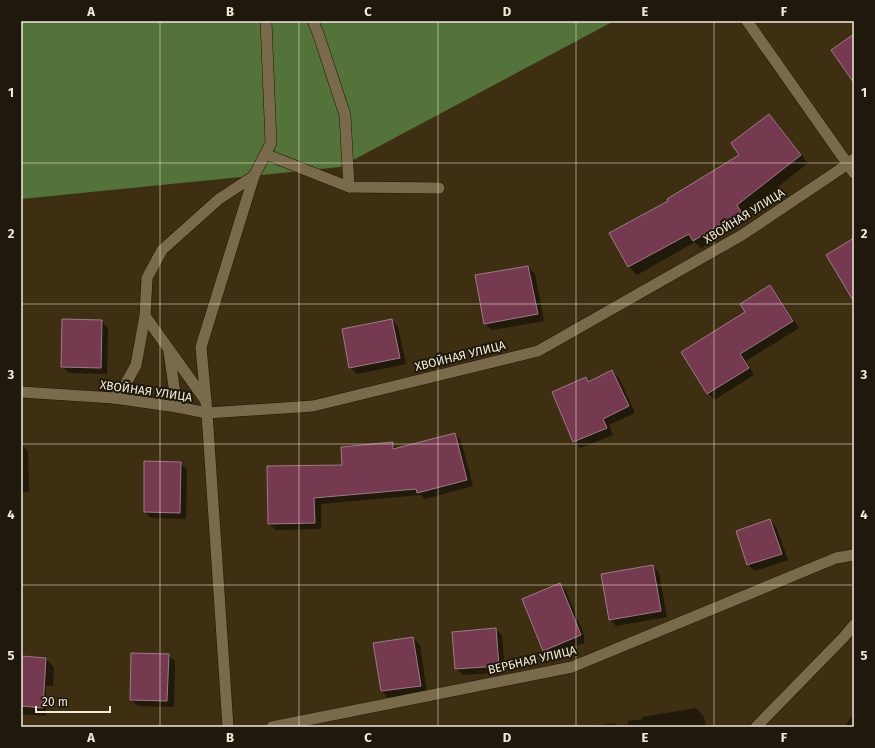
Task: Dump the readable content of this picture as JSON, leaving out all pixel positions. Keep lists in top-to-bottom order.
{
  "streets": {
    "street": ["ХВОЙНАЯ УЛИЦА", "ВЕРБНАЯ УЛИЦА"]
  },
  "scale_bar": "20 m",
  "grid": {
    "columns": [
      "A",
      "B",
      "C",
      "D",
      "E",
      "F"
    ],
    "rows": [
      "1",
      "2",
      "3",
      "4",
      "5"
    ]
  }
}
